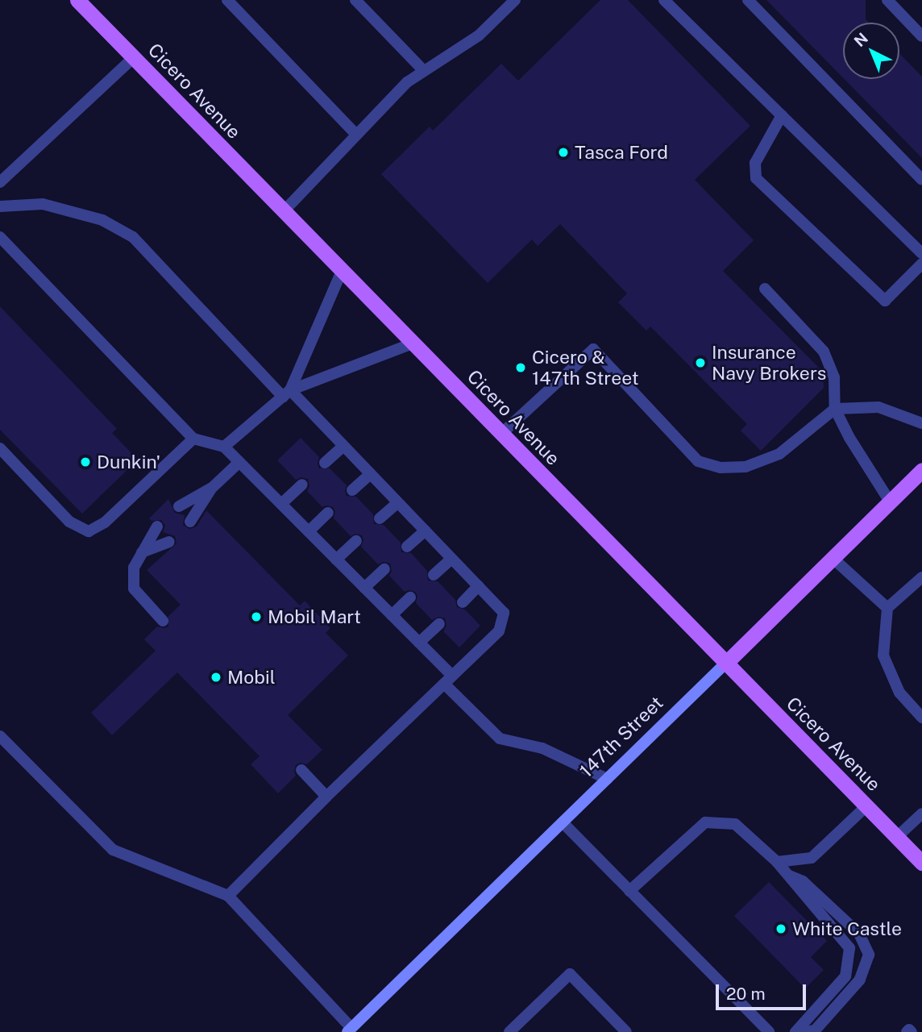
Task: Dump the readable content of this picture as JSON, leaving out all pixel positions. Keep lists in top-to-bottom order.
{
  "streets": {
    "main road": ["Cicero Avenue", "147th Street"]
  },
  "crossings": [
    ["Cicero Avenue", "147th Street"]
  ],
  "places": [
    "Tasca Ford",
    "Insurance Navy Brokers",
    "Cicero & 147th Street",
    "Dunkin'",
    "Mobil Mart",
    "Mobil",
    "White Castle"
  ],
  "scale_bar": "20 m",
  "north": "top left"
}
